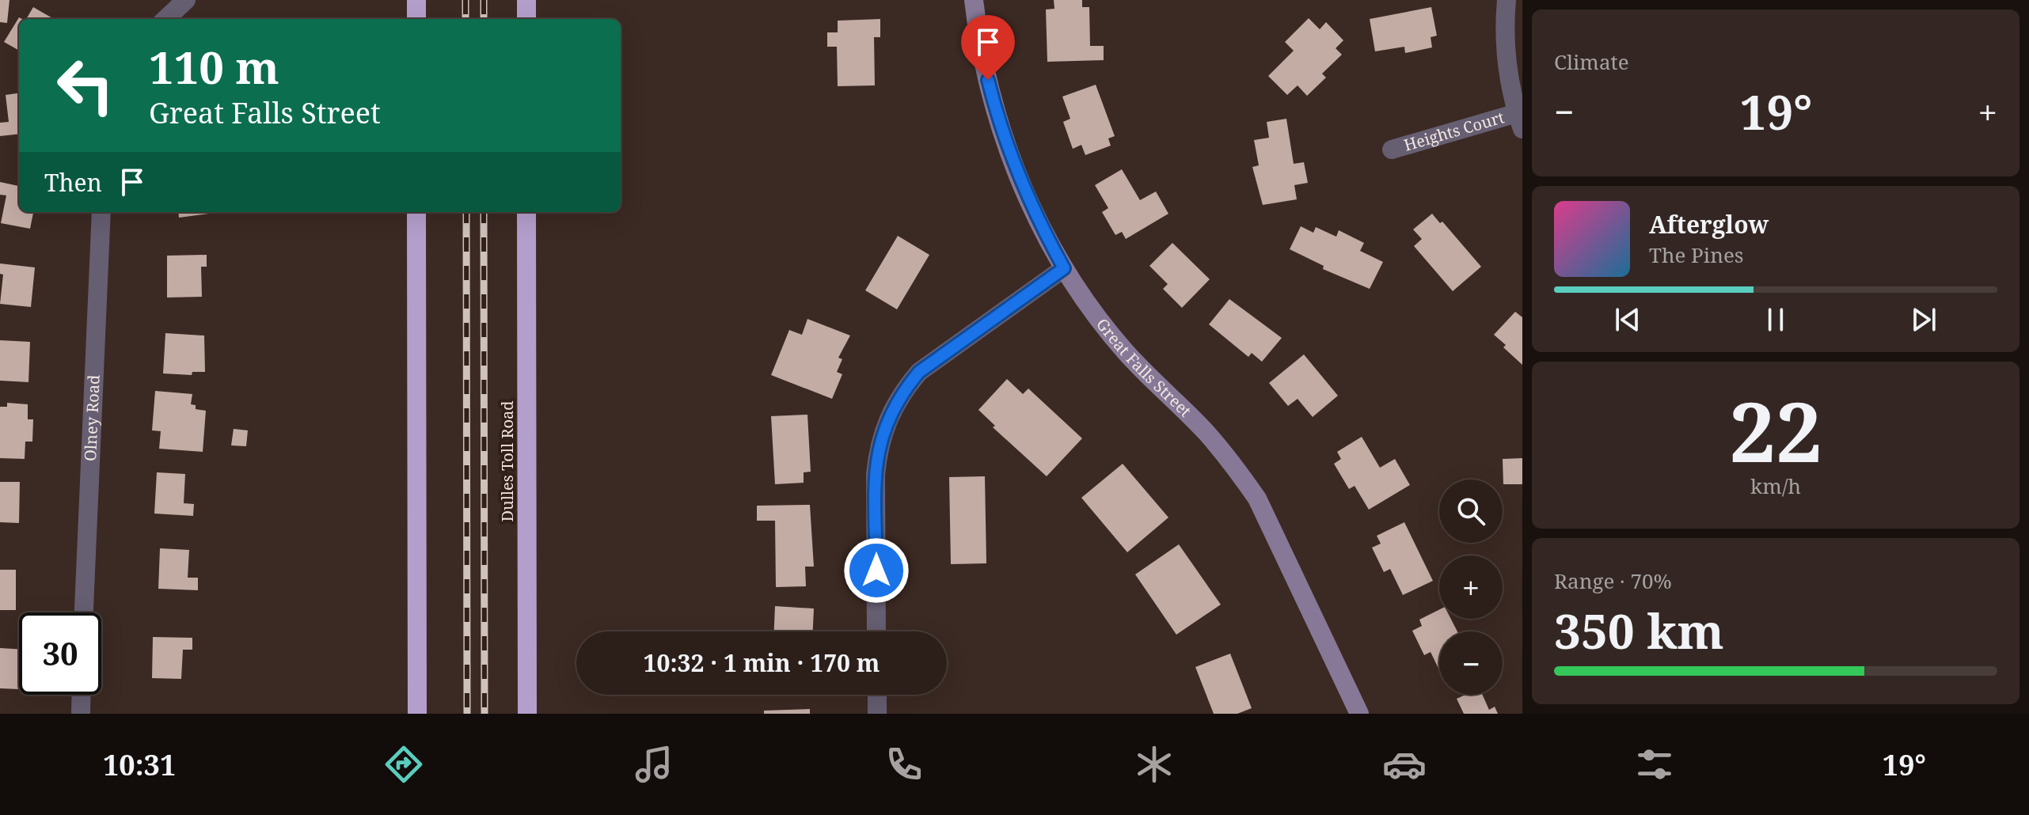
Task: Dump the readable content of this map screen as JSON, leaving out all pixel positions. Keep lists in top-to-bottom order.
{
  "streets": {
    "highway": ["Dulles Toll Road"],
    "main road": ["Great Falls Street"],
    "street": ["Heights Court", "Olney Road"]
  },
  "page": {
    "tile": [
      "Climate",
      ["22", "km/h"],
      ["Range · 70%", "350 km"]
    ],
    "turn": ["110 m", "Great Falls Street"],
    "heat": ["−", "19°", "+"],
    "then": "Then",
    "song": ["Afterglow", "The Pines"],
    "map_buttons": ["+", "−"],
    "limit": "30",
    "trip": "10:32 · 1 min · 170 m",
    "tabs": ["10:31", "19°"]
  }
}
